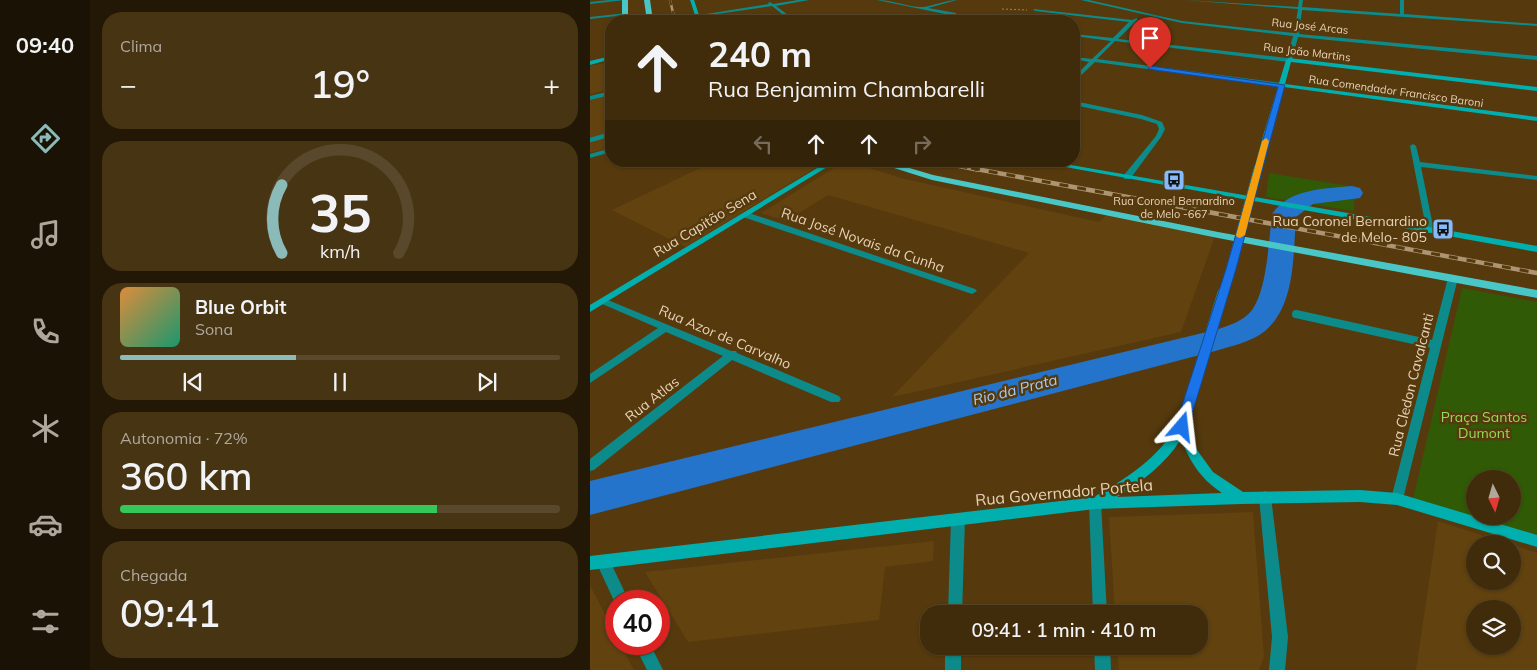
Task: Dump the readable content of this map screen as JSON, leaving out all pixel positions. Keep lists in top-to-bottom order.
{
  "streets": {
    "street": [
      "Rua José Arcas",
      "Rua João Martins",
      "Rua Comendador Francisco Baroni",
      "Rua Capitão Sena",
      "Rua José Novais da Cunha",
      "Rua Azor de Carvalho",
      "Rua Cledon Cavalcanti",
      "Rua Atlas",
      "Rua Governador Portela"
    ]
  },
  "crossings": [
    ["Rua Capitão Sena", "Rua José Novais da Cunha"],
    ["Rua Capitão Sena", "Rua Azor de Carvalho"],
    ["Rua Azor de Carvalho", "Rua Atlas"],
    ["Rua Cledon Cavalcanti", "Rua Governador Portela"]
  ],
  "water": ["Rio da Prata"],
  "parks": ["Praça Santos Dumont"],
  "places": {
    "bus stop": ["Rua Coronel Bernardino de Melo -667", "Rua Coronel Bernardino de Melo- 805"]
  },
  "north": "bottom",
  "page": {
    "tabs": "09:40",
    "tile": [
      "Clima",
      ["Autonomia · 72%", "360 km"],
      ["Chegada", "09:41"]
    ],
    "turn": ["240 m", "Rua Benjamim Chambarelli"],
    "heat": ["−", "19°", "+"],
    "song": ["Blue Orbit", "Sona"],
    "limit": "40",
    "trip": "09:41 · 1 min · 410 m",
    "gauge": ["35", "km/h"]
  }
}
